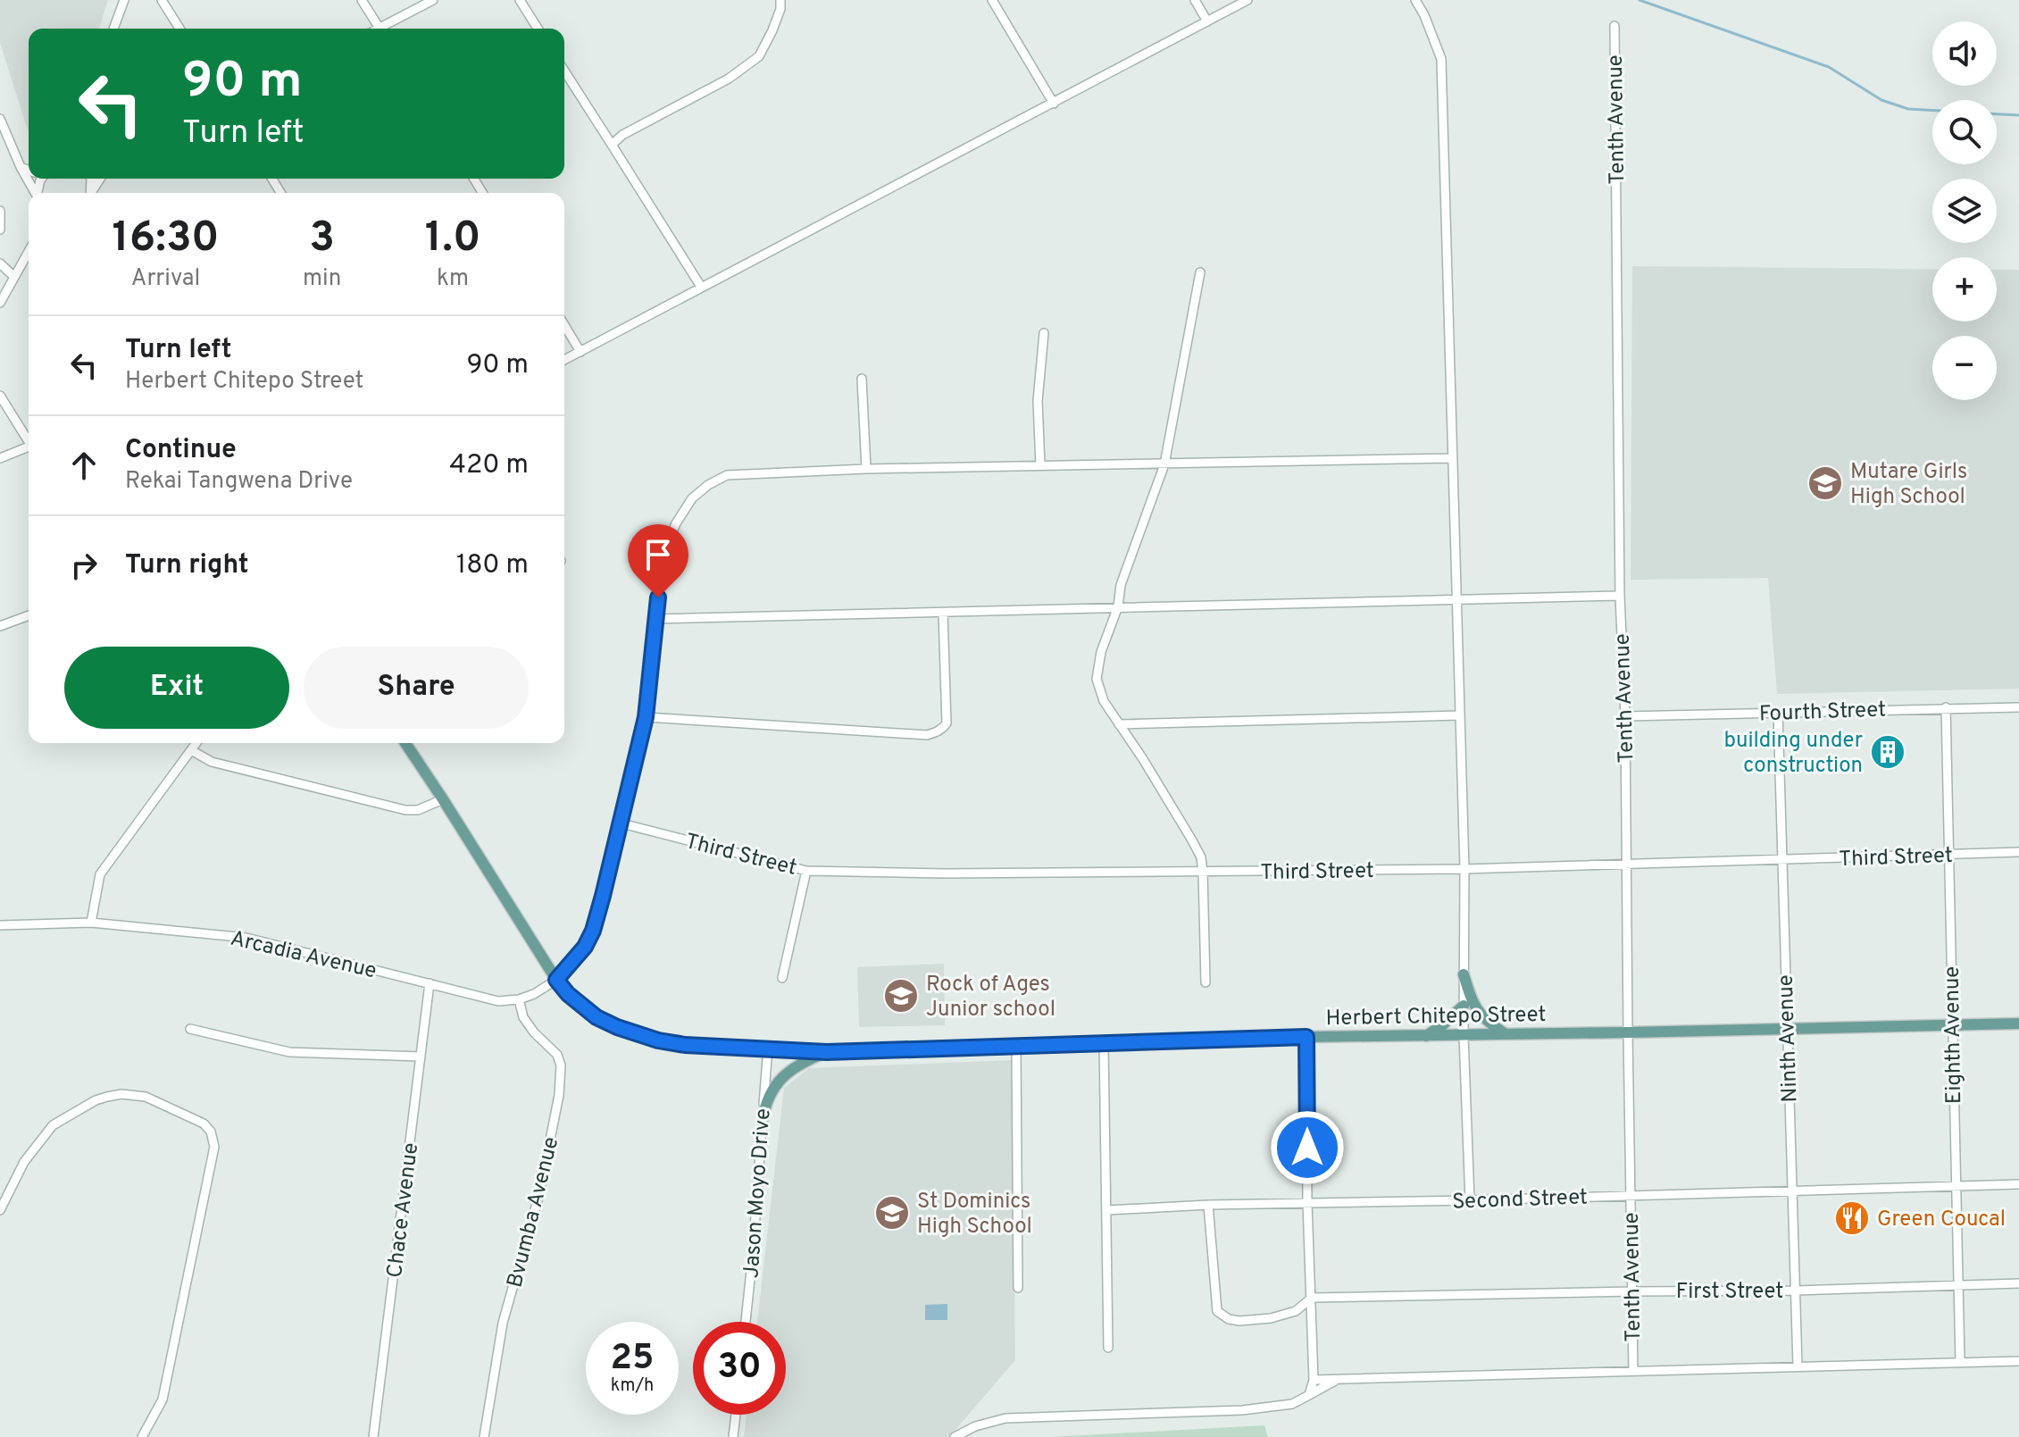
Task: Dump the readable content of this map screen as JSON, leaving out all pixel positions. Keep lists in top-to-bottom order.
{
  "streets": {
    "main road": ["Herbert Chitepo Street"],
    "street": [
      "Tenth Avenue",
      "Fourth Street",
      "Third Street",
      "Arcadia Avenue",
      "Eighth Avenue",
      "Ninth Avenue",
      "Jason Moyo Drive",
      "Second Street",
      "Chace Avenue",
      "Bvumba Avenue",
      "First Street"
    ]
  },
  "crossings": [
    ["Tenth Avenue", "Fourth Street"],
    ["Tenth Avenue", "Third Street"],
    ["Tenth Avenue", "Herbert Chitepo Street"],
    ["Tenth Avenue", "Second Street"],
    ["Tenth Avenue", "First Street"],
    ["Fourth Street", "Eighth Avenue"],
    ["Fourth Street", "Ninth Avenue"],
    ["Third Street", "Eighth Avenue"],
    ["Third Street", "Ninth Avenue"],
    ["Arcadia Avenue", "Chace Avenue"],
    ["Arcadia Avenue", "Bvumba Avenue"],
    ["Herbert Chitepo Street", "Eighth Avenue"],
    ["Herbert Chitepo Street", "Ninth Avenue"],
    ["Herbert Chitepo Street", "Jason Moyo Drive"],
    ["Eighth Avenue", "Second Street"],
    ["Eighth Avenue", "First Street"],
    ["Ninth Avenue", "Second Street"],
    ["Ninth Avenue", "First Street"]
  ],
  "places": {
    "school or university": ["Mutare Girls High School", "Rock of Ages Junior school", "St Dominics High School"],
    "building": ["building under construction"],
    "restaurant": ["Green Coucal"]
  },
  "page": {
    "map_buttons": ["+", "−"],
    "turn": ["90 m", "Turn left"],
    "eta": [
      "16:30",
      "Arrival",
      "3",
      "min",
      "1.0",
      "km"
    ],
    "list": [
      {
        "name": "Turn left",
        "note": "Herbert Chitepo Street",
        "value": "90 m"
      },
      {
        "name": "Continue",
        "note": "Rekai Tangwena Drive",
        "value": "420 m"
      },
      {
        "name": "Turn right",
        "value": "180 m"
      }
    ],
    "buttons": ["Exit", "Share"],
    "speed": "25 km/h",
    "limit": "30"
  }
}
